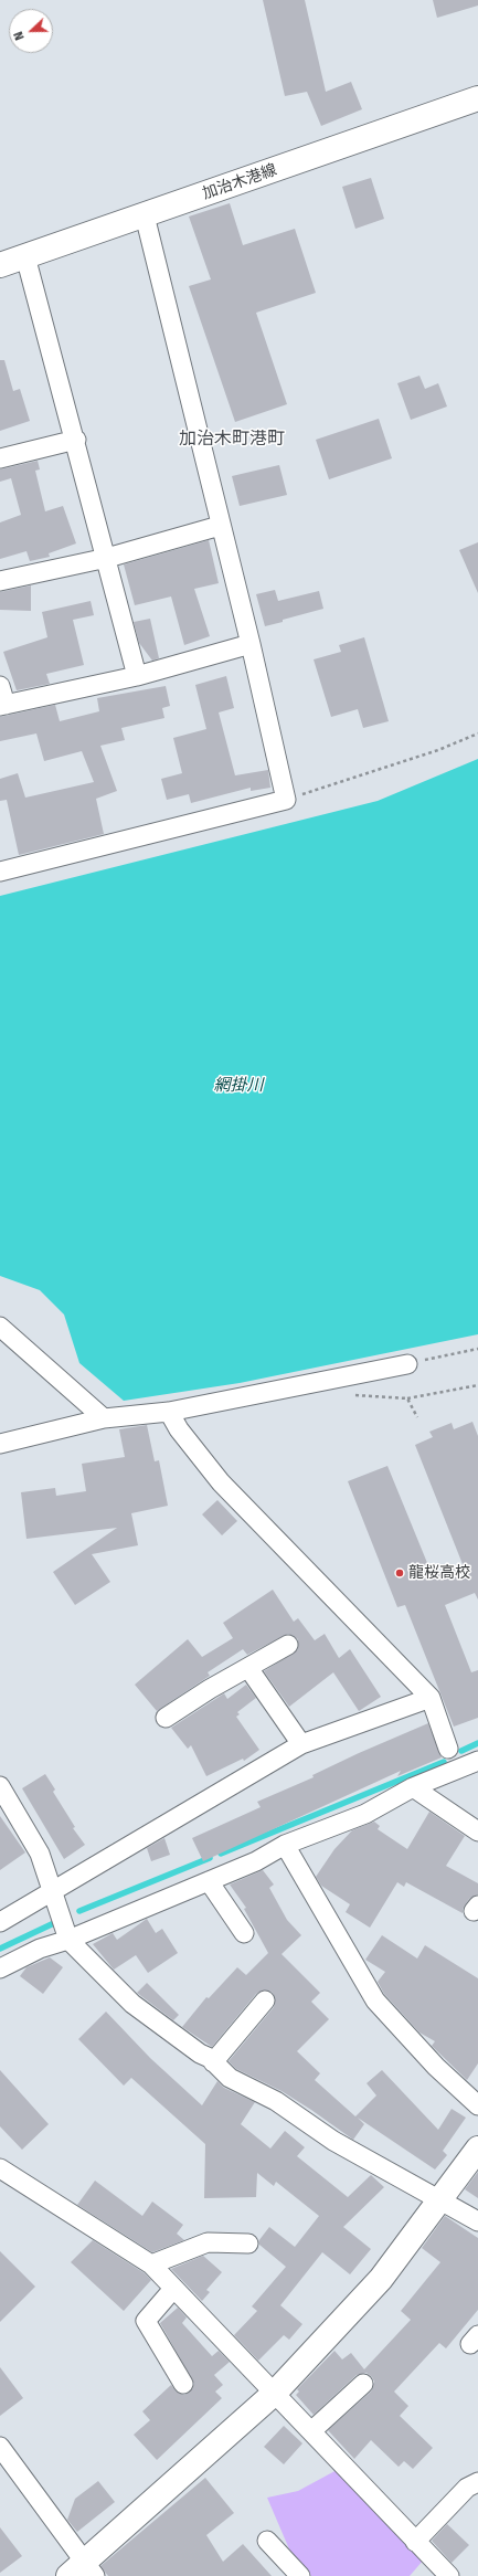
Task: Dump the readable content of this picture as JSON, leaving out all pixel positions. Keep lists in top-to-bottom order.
{
  "streets": {
    "street": ["加治木港線"]
  },
  "districts": ["加治木町港町"],
  "water": ["網掛川"],
  "places": ["龍桜高校"],
  "north": "left"
}
